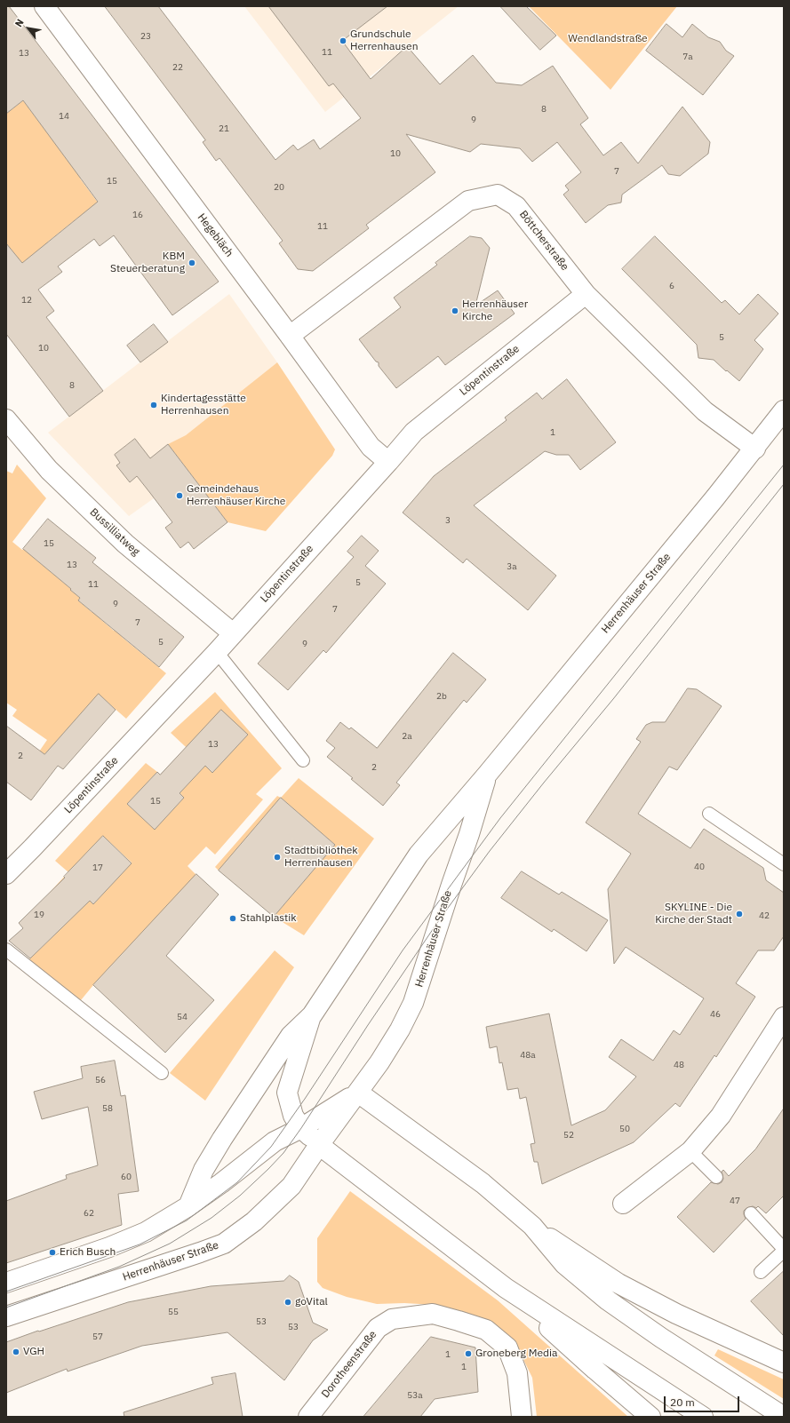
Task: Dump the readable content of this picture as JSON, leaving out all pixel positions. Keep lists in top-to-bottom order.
{
  "streets": {
    "main road": [
      "Hegebläch",
      "Böttcherstraße",
      "Löpentinstraße",
      "Bussilliatweg",
      "Herrenhäuser Straße",
      "Dorotheenstraße"
    ]
  },
  "crossings": [
    ["Hegebläch", "Böttcherstraße"],
    ["Hegebläch", "Löpentinstraße"],
    ["Böttcherstraße", "Löpentinstraße"],
    ["Böttcherstraße", "Herrenhäuser Straße"],
    ["Löpentinstraße", "Bussilliatweg"]
  ],
  "parks": ["Wendlandstraße"],
  "places": [
    "Grundschule Herrenhausen",
    "KBM Steuerberatung",
    "Herrenhäuser Kirche",
    "Kindertagesstätte Herrenhausen",
    "Gemeindehaus Herrenhäuser Kirche",
    "Stadtbibliothek Herrenhausen",
    "SKYLINE - Die Kirche der Stadt",
    "Stahlplastik",
    "Erich Busch",
    "goVital",
    "VGH",
    "Groneberg Media"
  ],
  "house_numbers": [
    "23",
    "11",
    "13",
    "7a",
    "22",
    "8",
    "14",
    "9",
    "21",
    "10",
    "7",
    "15",
    "20",
    "16",
    "11",
    "6",
    "12",
    "5",
    "10",
    "8",
    "1",
    "3",
    "15",
    "13",
    "3a",
    "5",
    "11",
    "9",
    "7",
    "7",
    "5",
    "9",
    "2b",
    "2a",
    "13",
    "2",
    "2",
    "15",
    "40",
    "17",
    "19",
    "42",
    "46",
    "54",
    "48a",
    "48",
    "56",
    "58",
    "50",
    "52",
    "60",
    "47",
    "62",
    "55",
    "53",
    "53",
    "57",
    "1",
    "1",
    "53a"
  ],
  "scale_bar": "20 m",
  "north": "top left"
}
